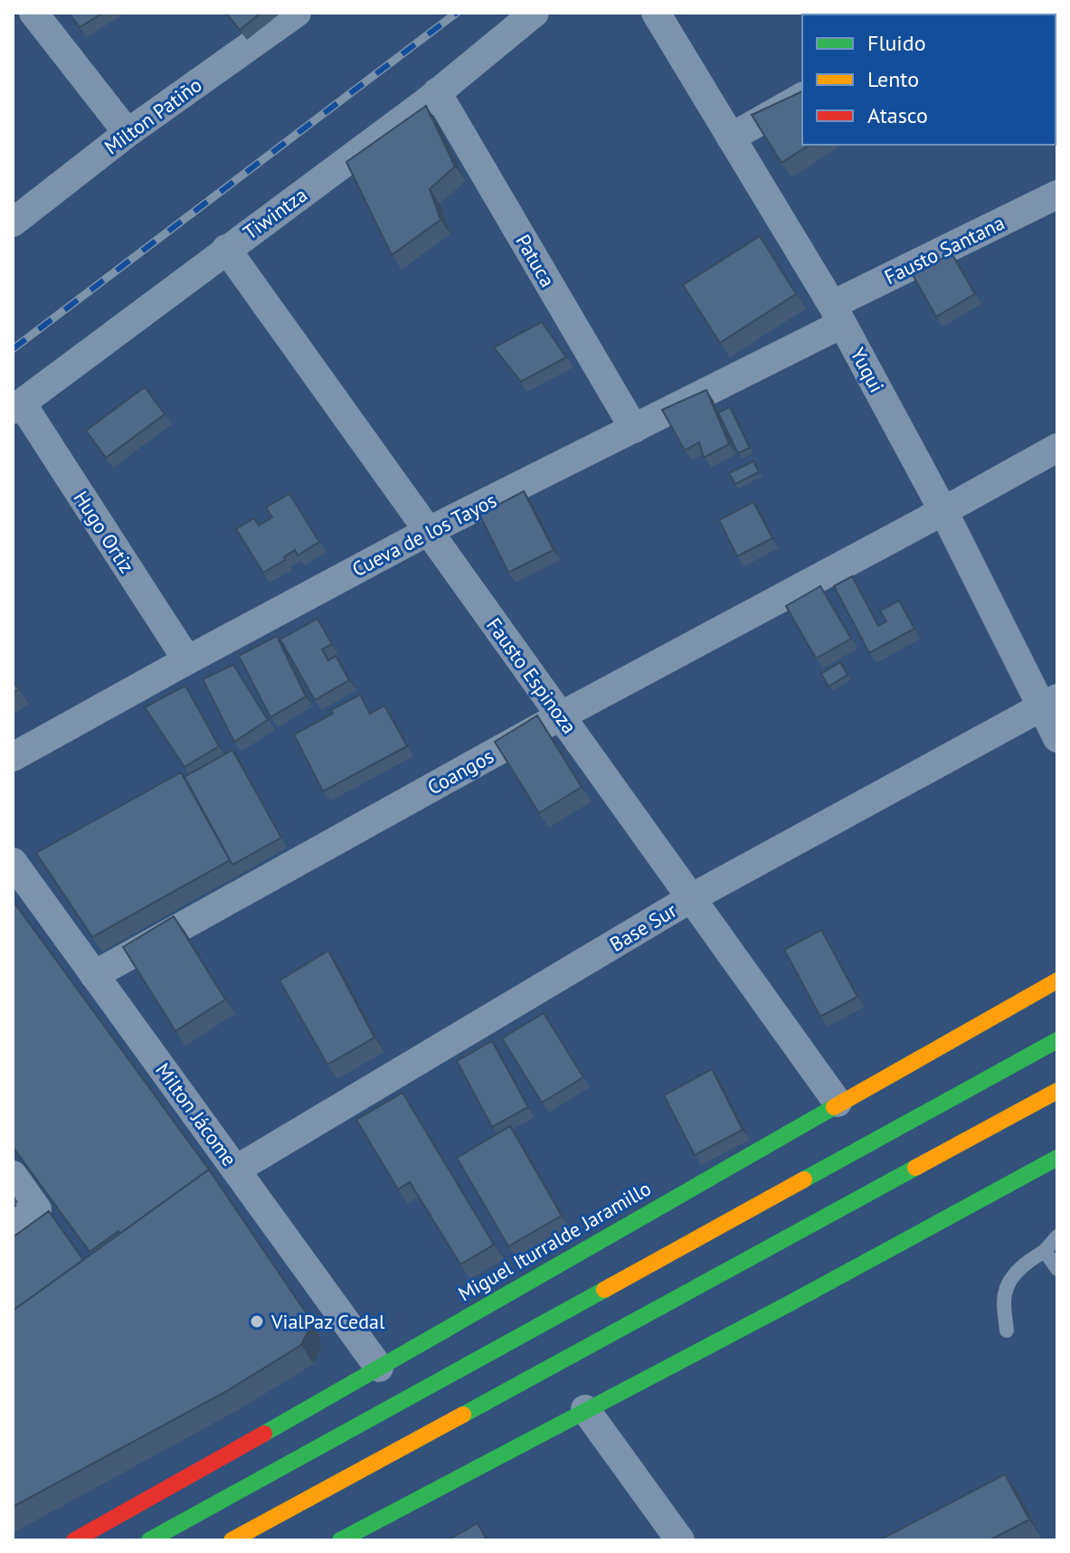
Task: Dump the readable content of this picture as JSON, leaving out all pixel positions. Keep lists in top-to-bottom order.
{
  "streets": {
    "main road": ["Miguel Iturralde Jaramillo"],
    "street": [
      "Milton Patiño",
      "Tiwintza",
      "Fausto Santana",
      "Patuca",
      "Yuqui",
      "Hugo Ortiz",
      "Cueva de los Tayos",
      "Fausto Espinoza",
      "Coangos",
      "Base Sur",
      "Milton Jácome"
    ]
  },
  "crossings": [
    ["Tiwintza", "Patuca"],
    ["Tiwintza", "Hugo Ortiz"],
    ["Tiwintza", "Fausto Espinoza"],
    ["Fausto Santana", "Yuqui"],
    ["Fausto Santana", "Cueva de los Tayos"],
    ["Patuca", "Cueva de los Tayos"],
    ["Yuqui", "Cueva de los Tayos"],
    ["Yuqui", "Coangos"],
    ["Yuqui", "Base Sur"],
    ["Hugo Ortiz", "Cueva de los Tayos"],
    ["Cueva de los Tayos", "Fausto Espinoza"],
    ["Fausto Espinoza", "Coangos"],
    ["Fausto Espinoza", "Base Sur"],
    ["Fausto Espinoza", "Miguel Iturralde Jaramillo"],
    ["Coangos", "Milton Jácome"],
    ["Base Sur", "Milton Jácome"],
    ["Milton Jácome", "Miguel Iturralde Jaramillo"]
  ],
  "places": ["VialPaz Cedal"],
  "legend": ["Fluido", "Lento", "Atasco"]
}
